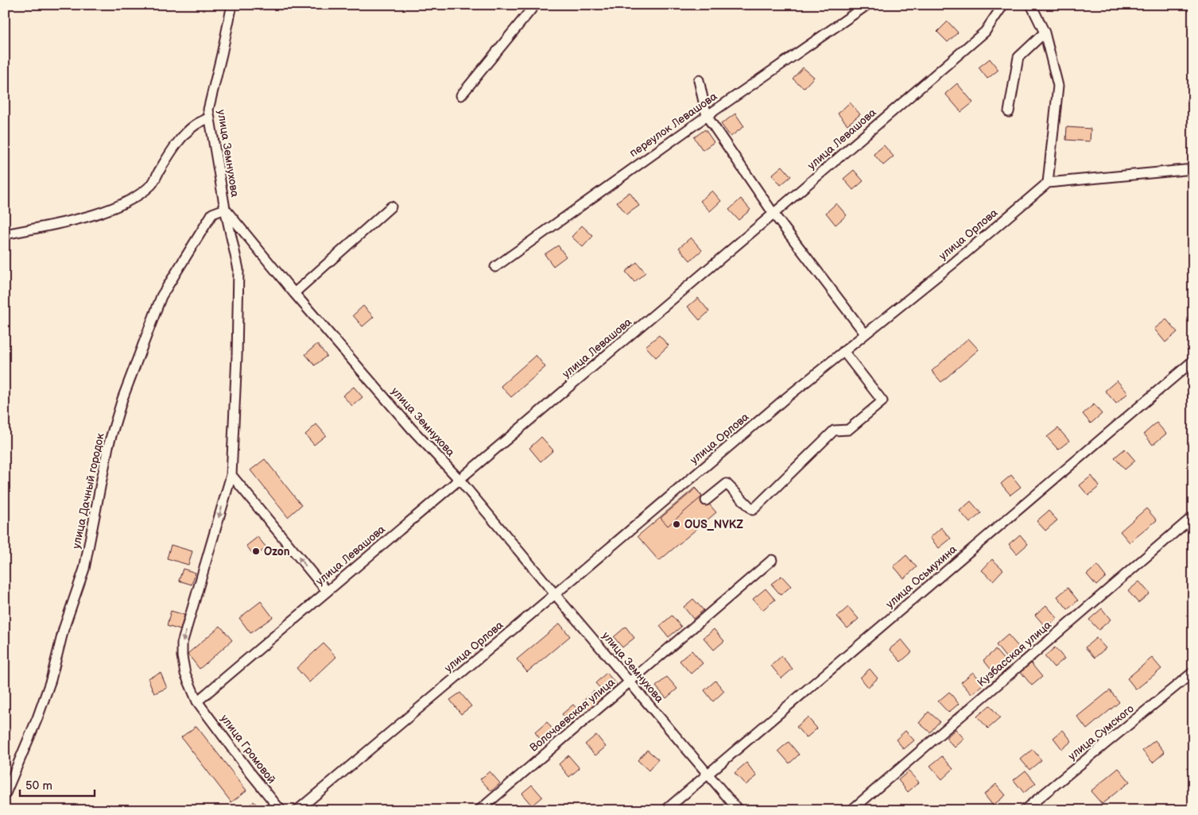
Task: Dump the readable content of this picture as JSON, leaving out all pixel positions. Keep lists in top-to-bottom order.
{
  "streets": {
    "street": [
      "переулок Левашова",
      "улица Левашова",
      "улица Земнухова",
      "улица Орлова",
      "улица Дачный городок",
      "улица Осьмухина",
      "Кузбасская улица",
      "Волочаевская улица",
      "улица Сумского",
      "улица Громовой"
    ]
  },
  "crossings": [
    ["улица Левашова", "улица Земнухова"],
    ["улица Левашова", "улица Громовой"],
    ["улица Земнухова", "улица Орлова"],
    ["улица Земнухова", "улица Дачный городок"],
    ["улица Земнухова", "улица Осьмухина"],
    ["улица Земнухова", "Волочаевская улица"],
    ["улица Земнухова", "улица Громовой"],
    ["улица Дачный городок", "улица Громовой"]
  ],
  "one_way": ["улица Громовой"],
  "places": ["OUS_NVKZ", "Ozon"],
  "scale_bar": "50 m"
}
